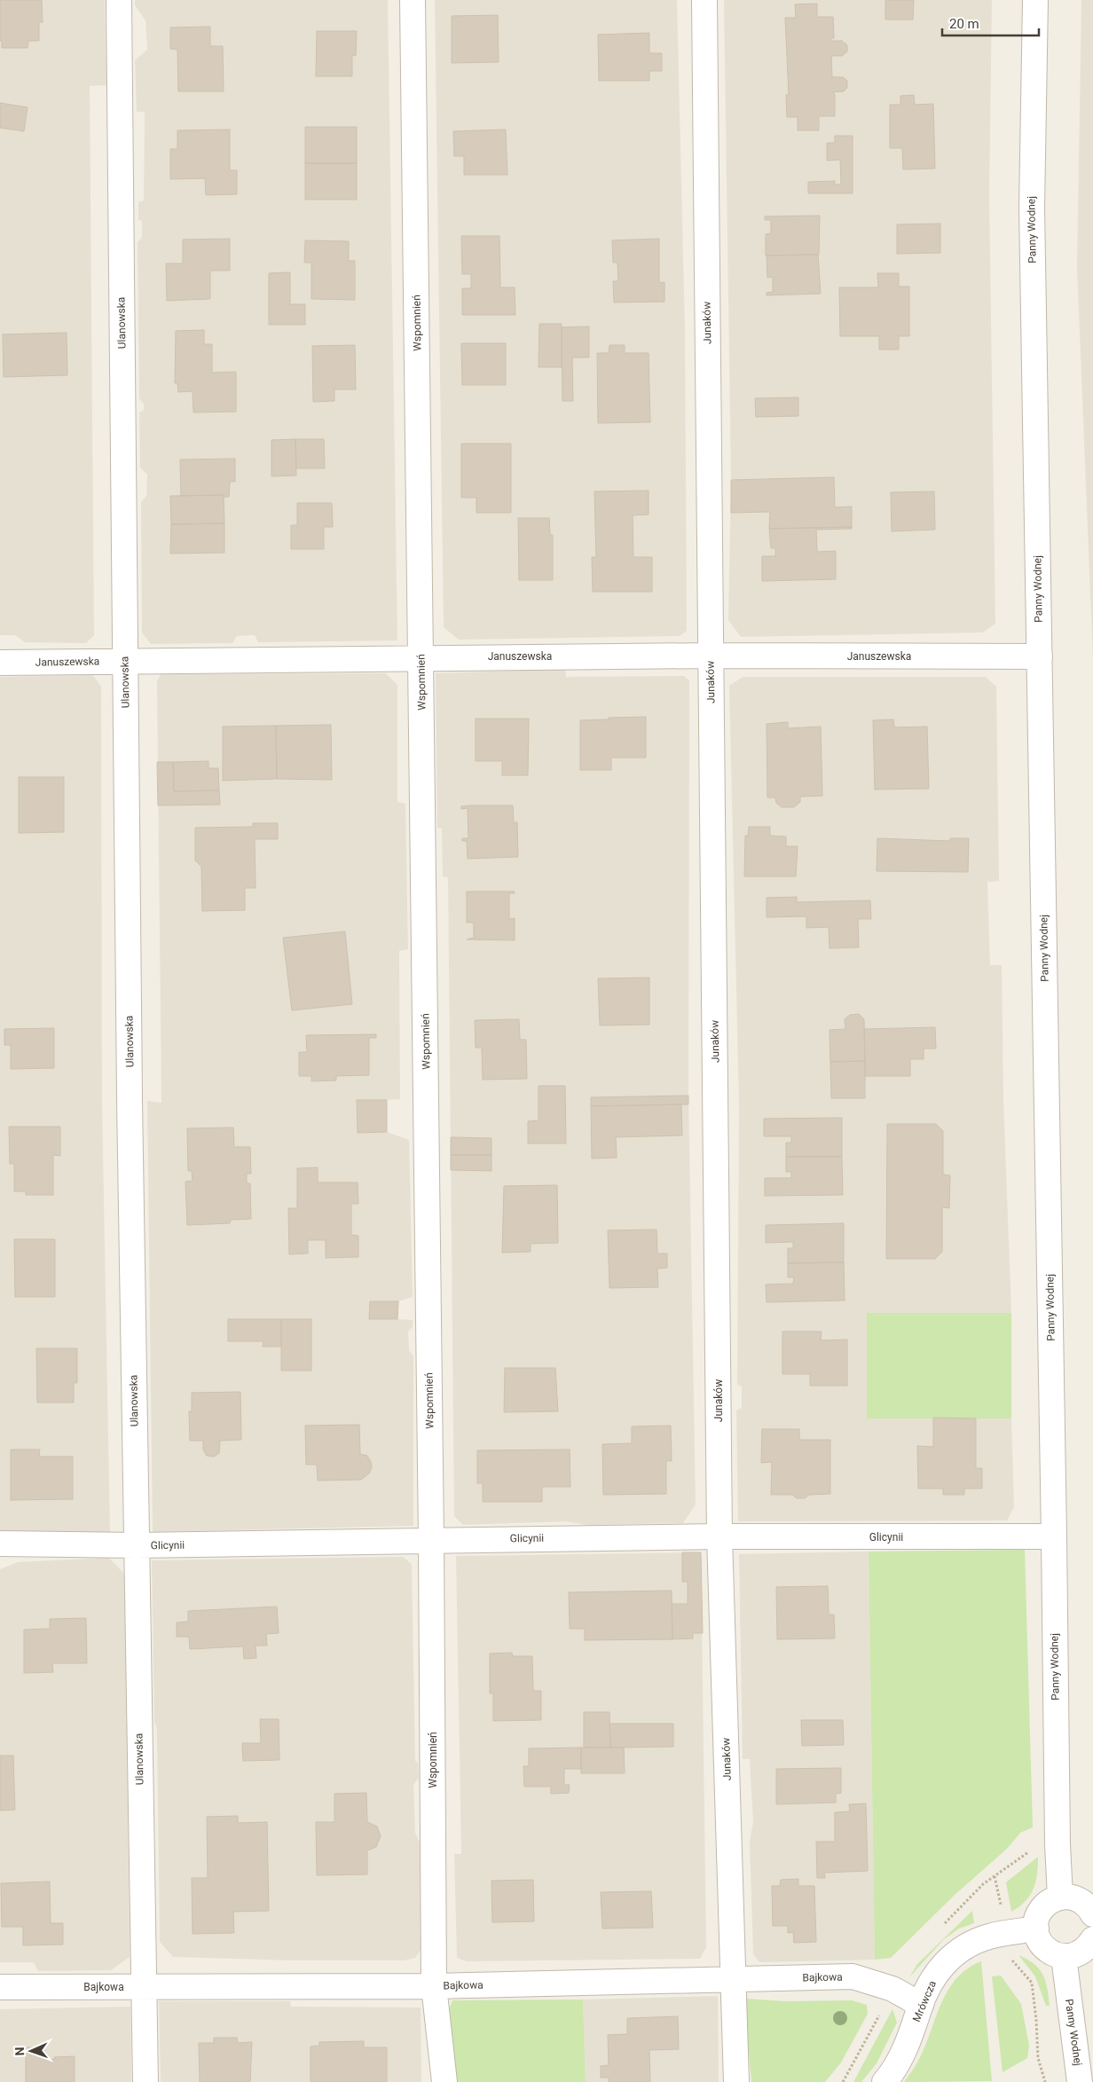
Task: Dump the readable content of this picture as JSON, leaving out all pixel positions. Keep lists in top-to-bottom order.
{
  "streets": {
    "street": [
      "Panny Wodnej",
      "Ulanowska",
      "Wspomnień",
      "Junaków",
      "Januszewska",
      "Glicynii",
      "Bajkowa",
      "Mrówcza"
    ]
  },
  "crossings": [
    ["Panny Wodnej", "Januszewska"],
    ["Panny Wodnej", "Glicynii"],
    ["Ulanowska", "Januszewska"],
    ["Ulanowska", "Glicynii"],
    ["Ulanowska", "Bajkowa"],
    ["Wspomnień", "Januszewska"],
    ["Wspomnień", "Glicynii"],
    ["Wspomnień", "Bajkowa"],
    ["Junaków", "Januszewska"],
    ["Junaków", "Glicynii"],
    ["Junaków", "Bajkowa"],
    ["Bajkowa", "Mrówcza"]
  ],
  "scale_bar": "20 m",
  "north": "left"
}
